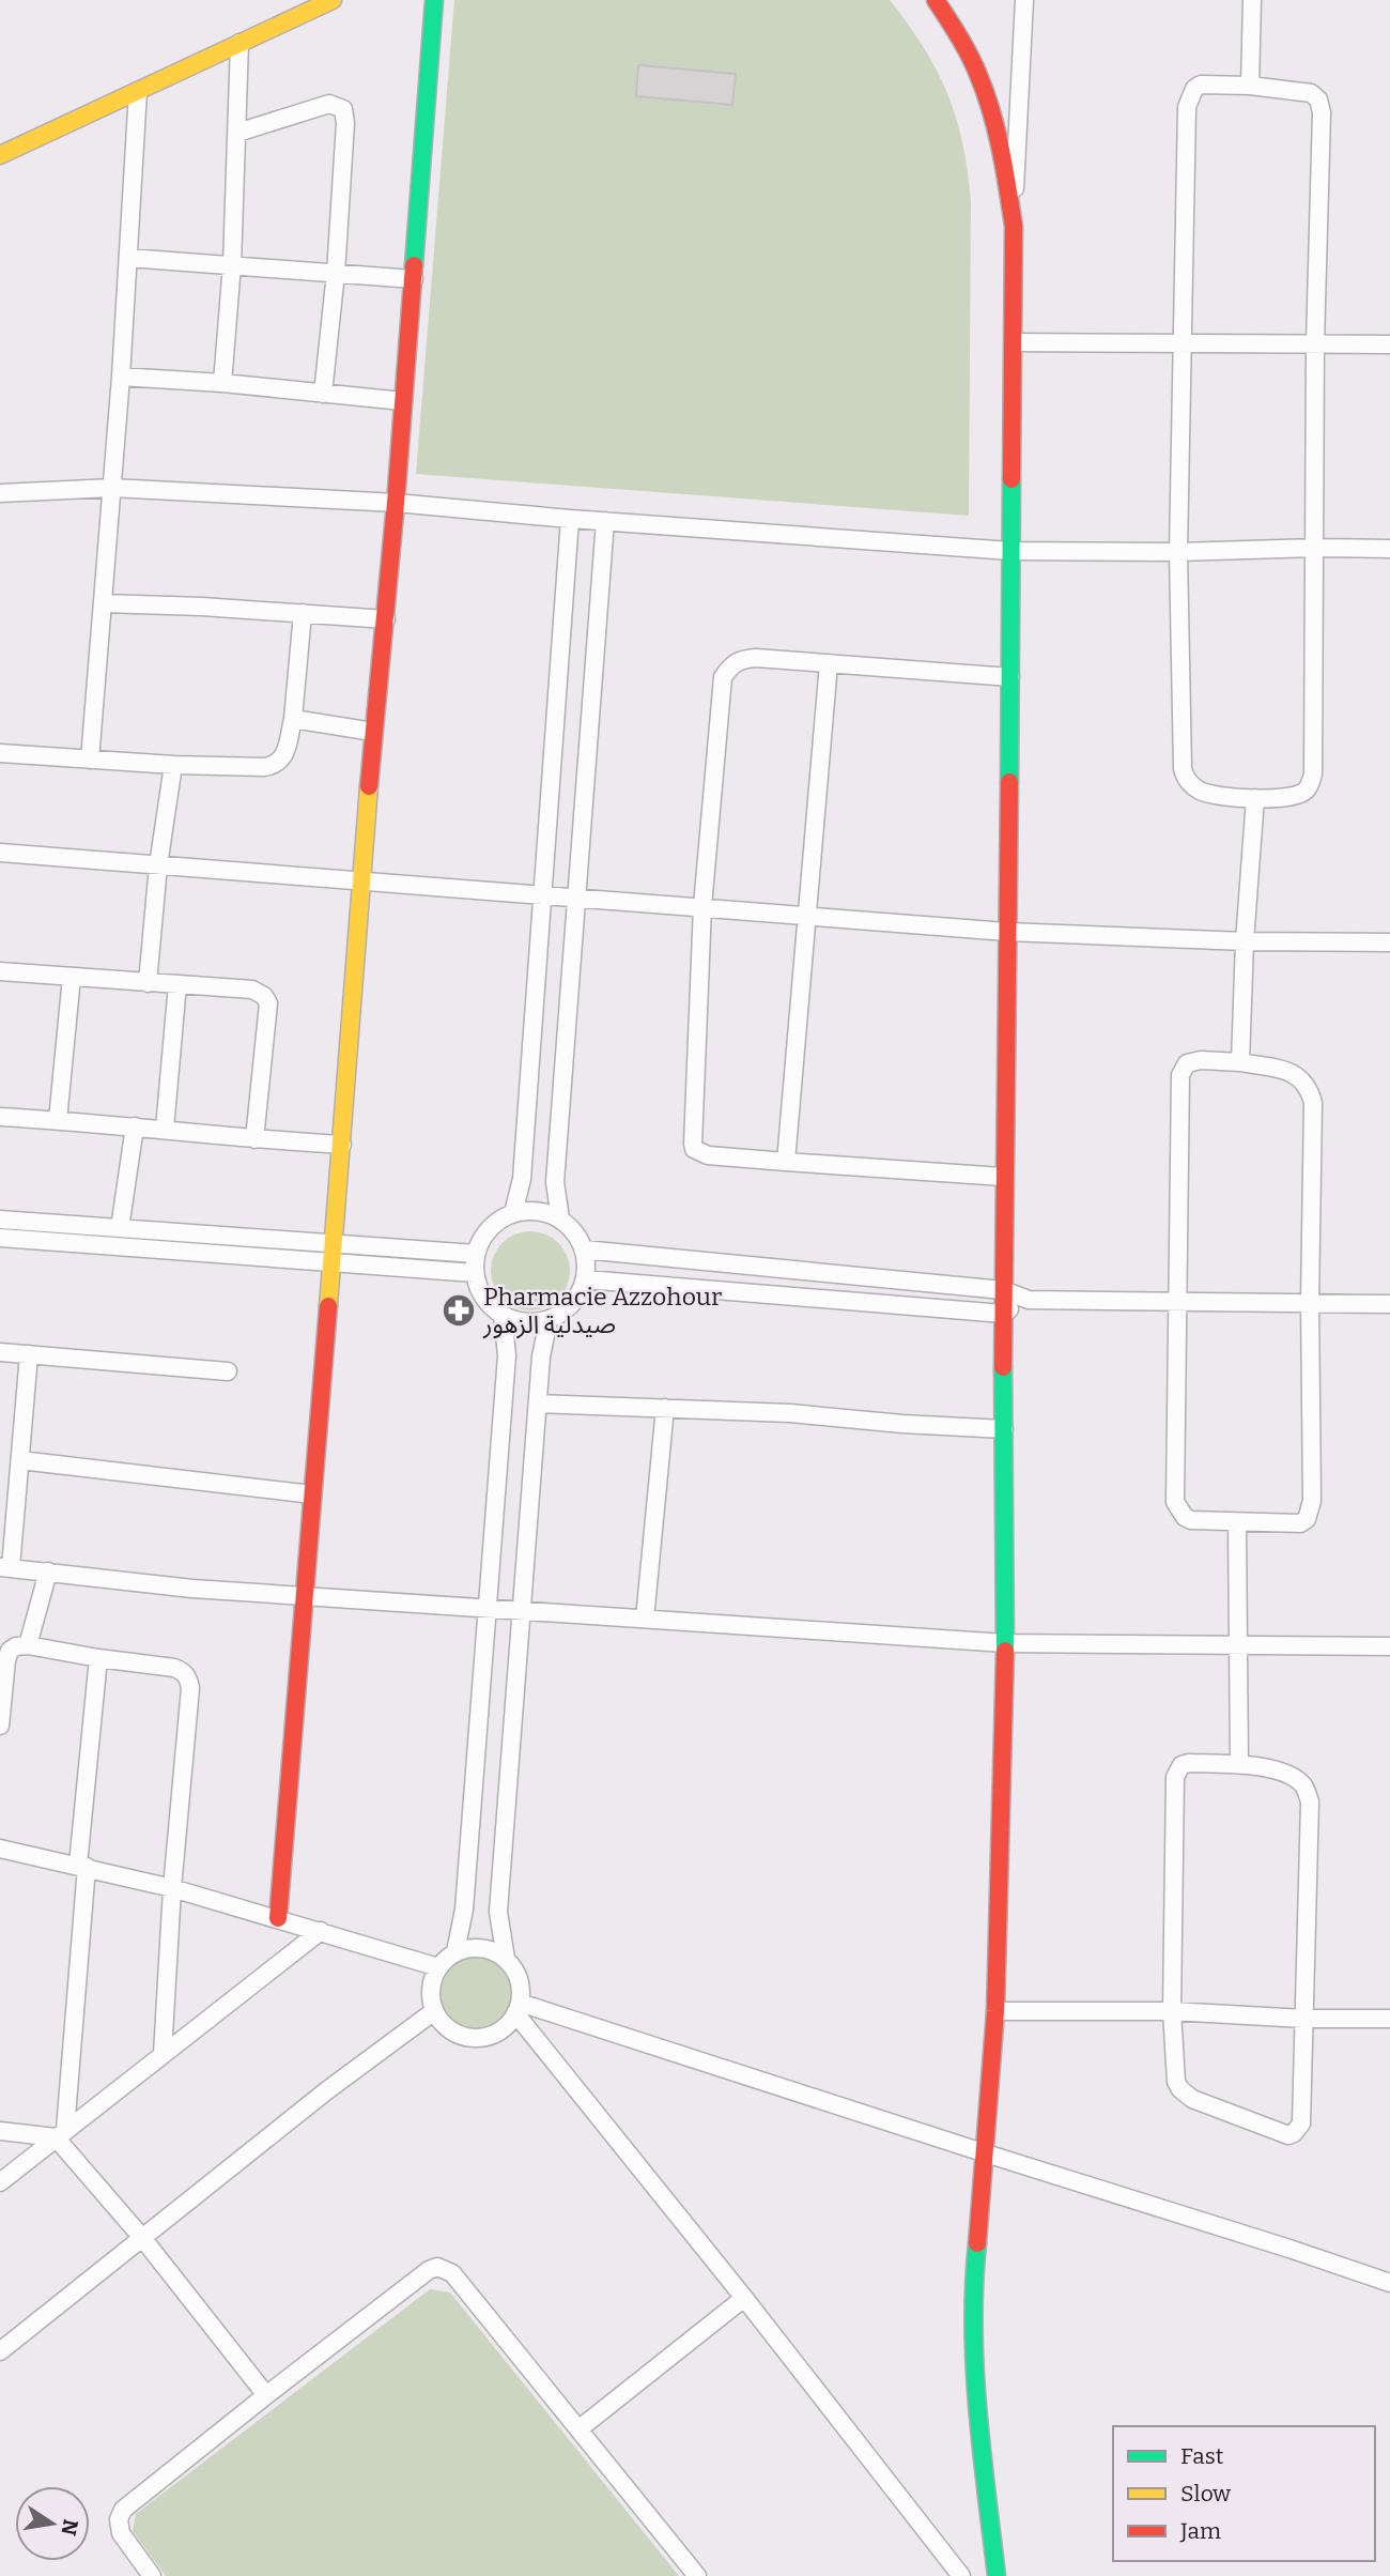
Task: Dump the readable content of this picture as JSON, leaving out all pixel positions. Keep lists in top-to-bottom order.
{
  "places": {
    "pharmacy": ["Pharmacie Azzohour صيدلية الزهور"]
  },
  "legend": ["Fast", "Slow", "Jam"],
  "north": "right"
}
